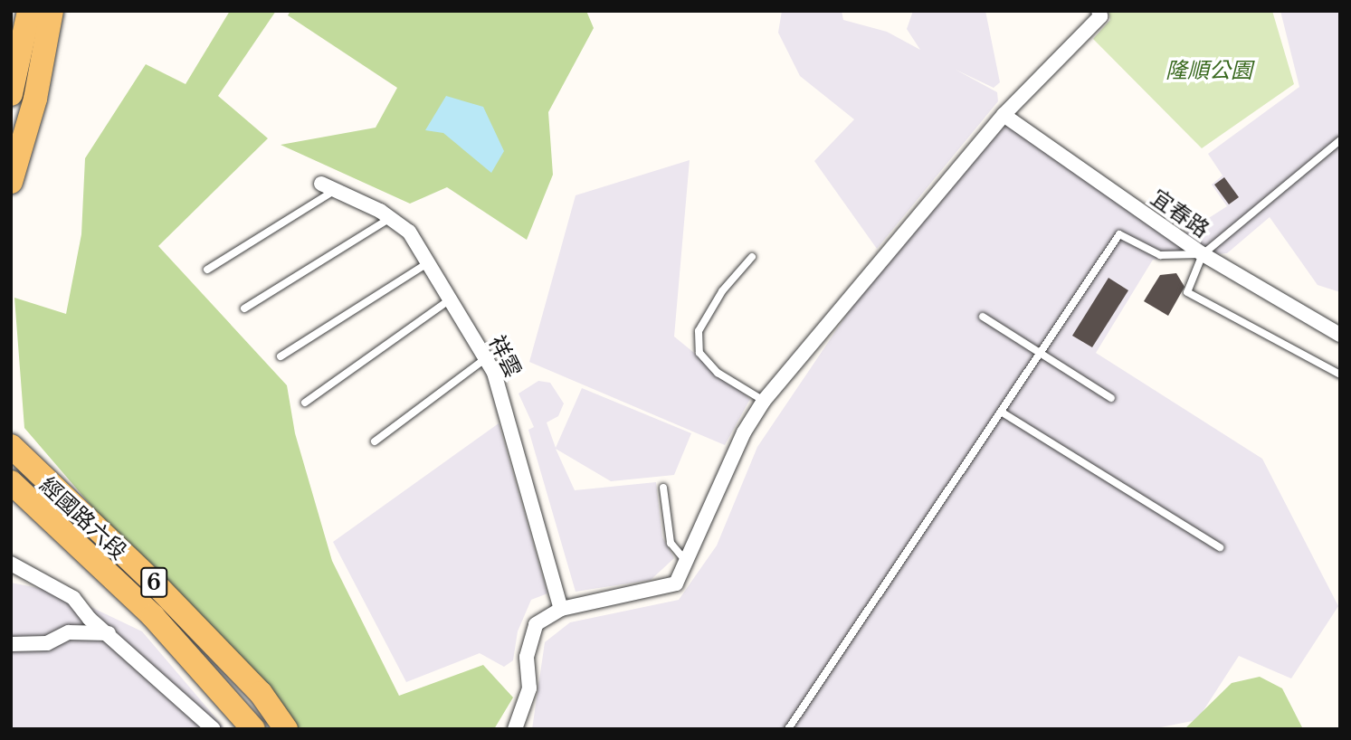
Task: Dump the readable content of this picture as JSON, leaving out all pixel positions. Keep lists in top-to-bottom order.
{
  "streets": {
    "main road": ["經國路六段", "6"],
    "street": ["宜春路", "祥雲"]
  },
  "parks": ["隆順公園"]
}
